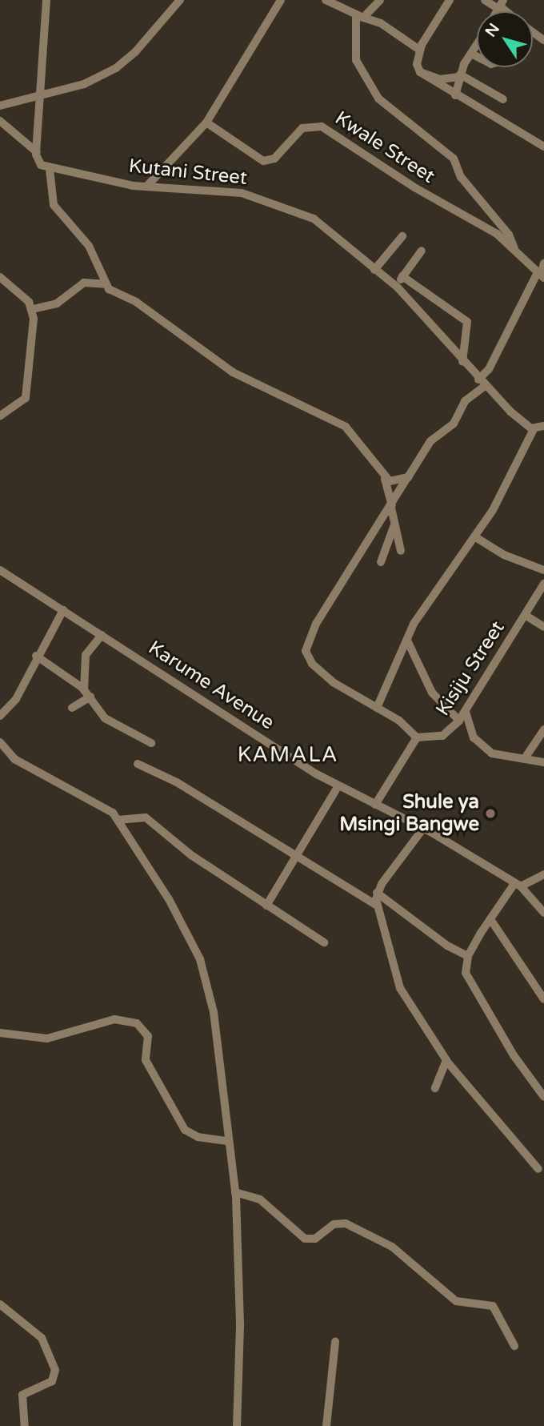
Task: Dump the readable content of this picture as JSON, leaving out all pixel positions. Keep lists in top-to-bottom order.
{
  "streets": {
    "street": [
      "Kwale Street",
      "Kutani Street",
      "Kisiju Street",
      "Karume Avenue"
    ]
  },
  "districts": ["KAMALA"],
  "places": ["Shule ya Msingi Bangwe"],
  "north": "top left"
}
